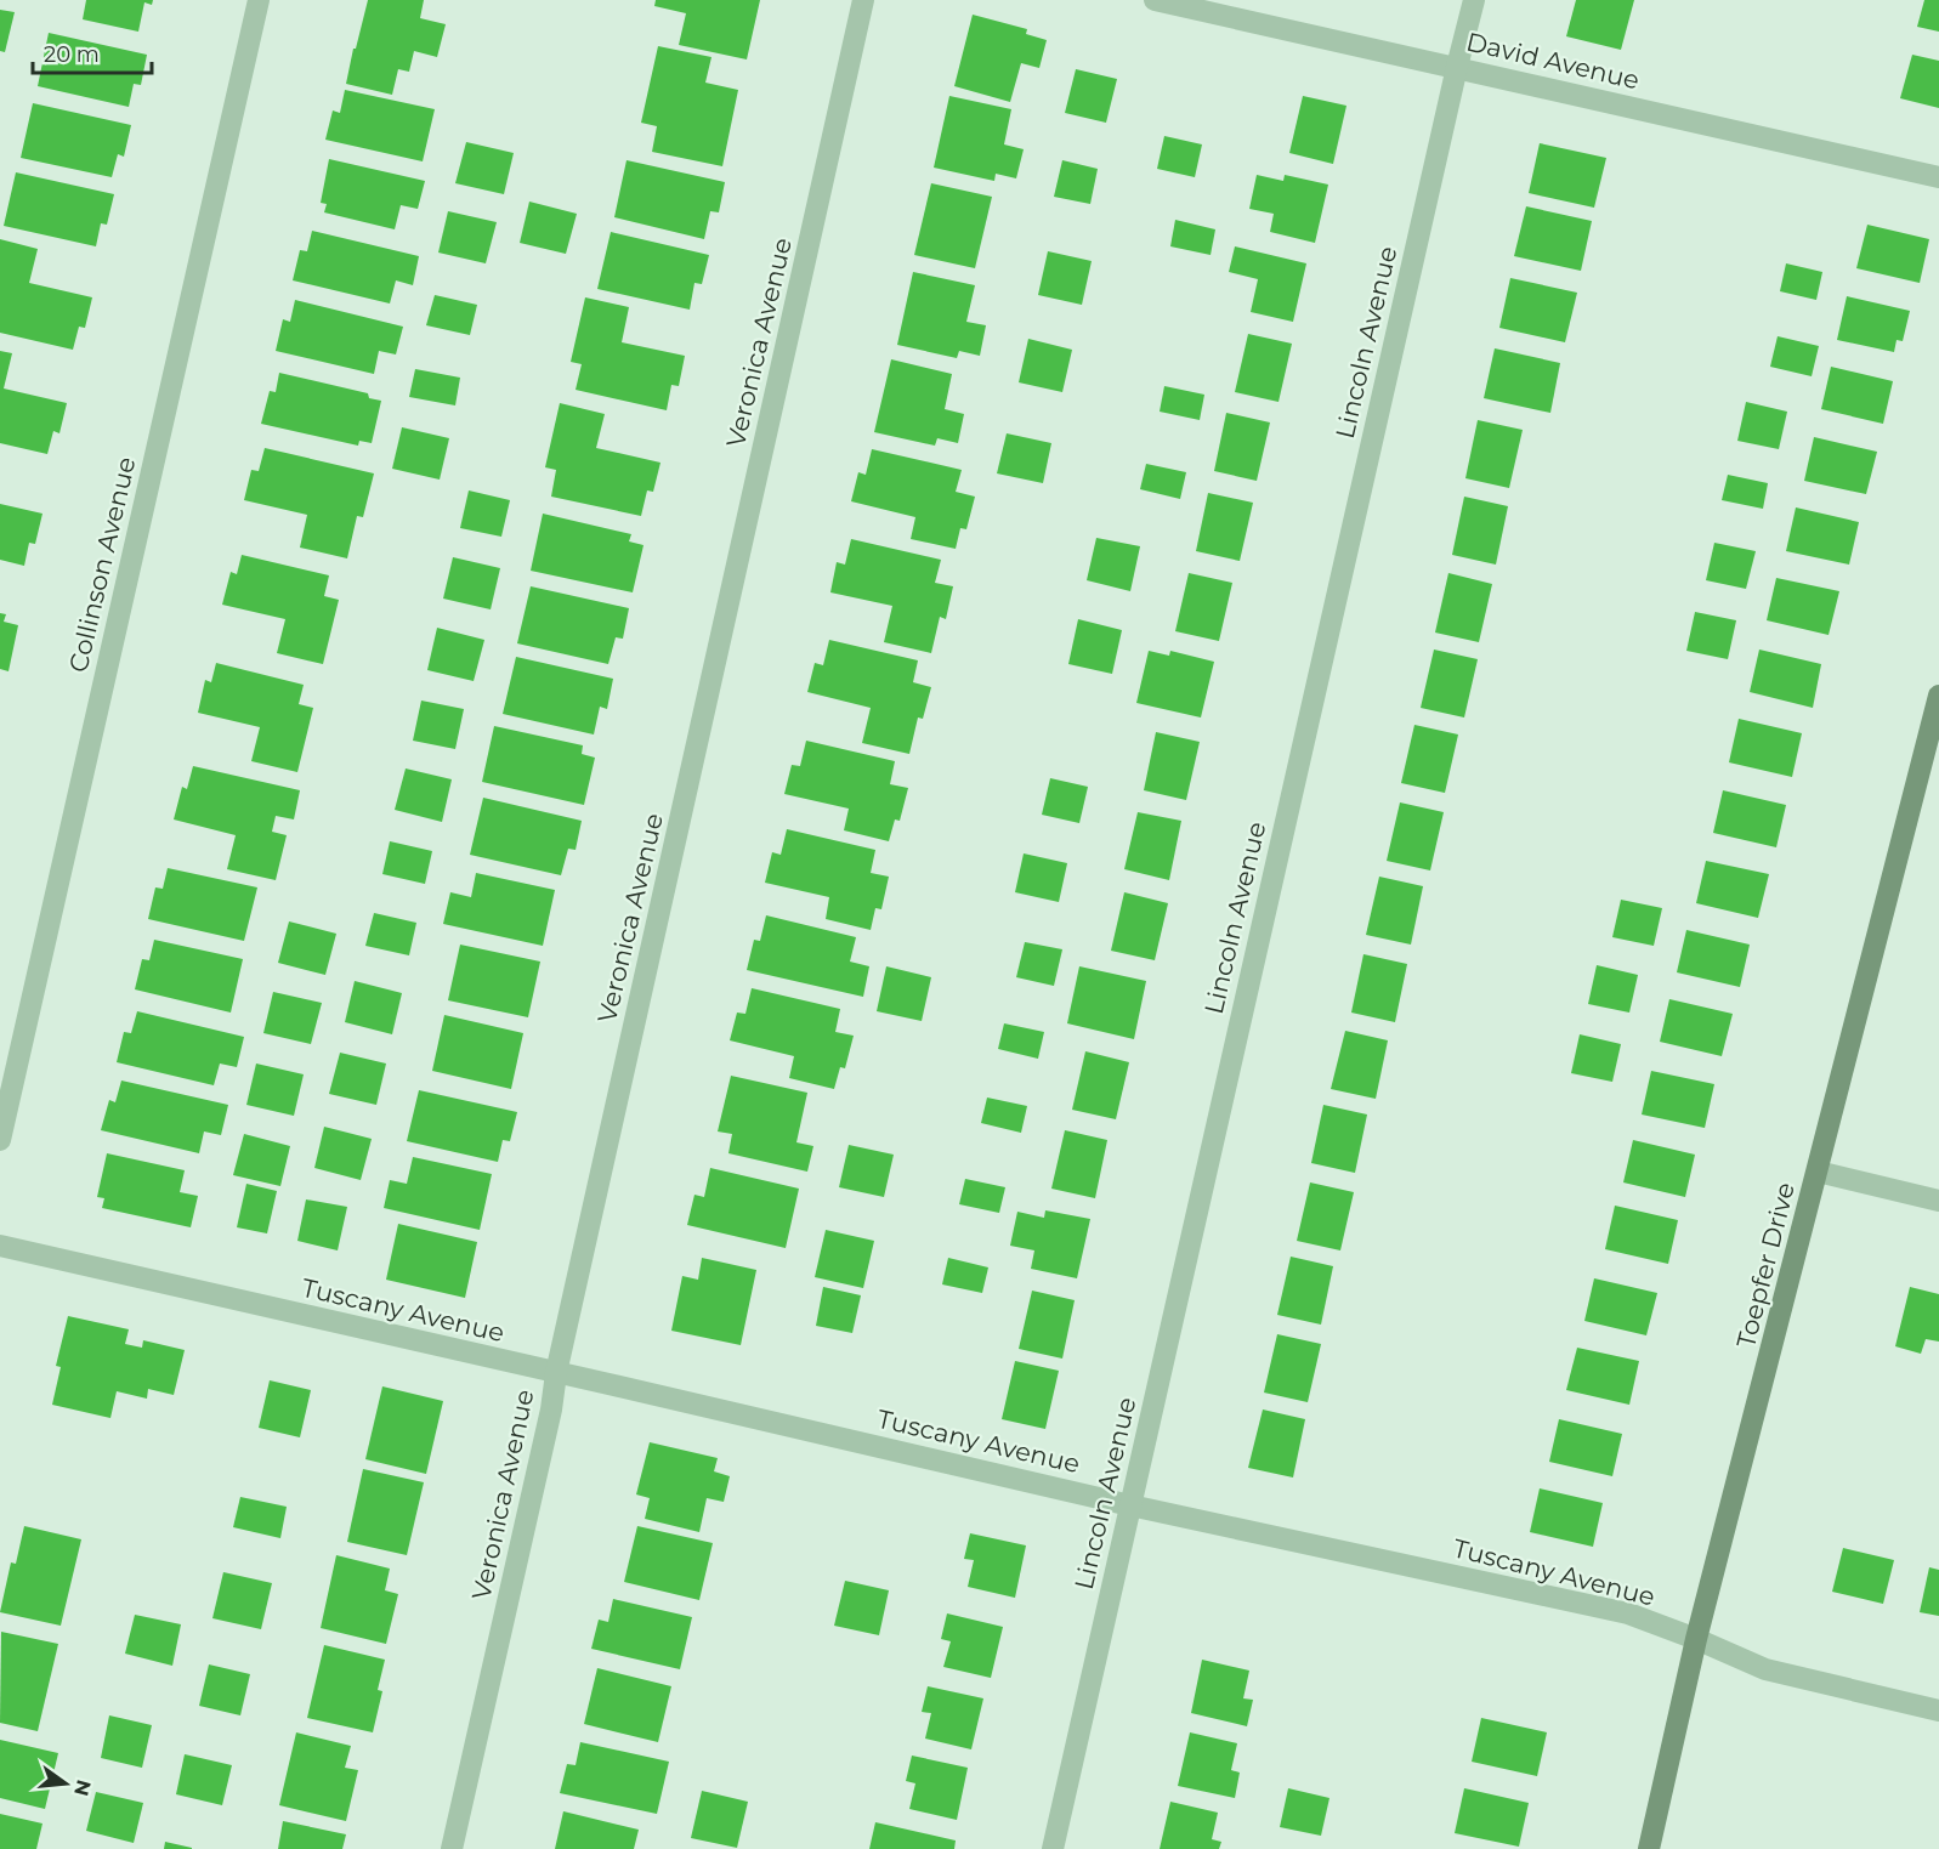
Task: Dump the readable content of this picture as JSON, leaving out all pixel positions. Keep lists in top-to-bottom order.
{
  "streets": {
    "street": [
      "David Avenue",
      "Veronica Avenue",
      "Lincoln Avenue",
      "Collinson Avenue",
      "Toepfer Drive",
      "Tuscany Avenue"
    ]
  },
  "crossings": [
    ["David Avenue", "Lincoln Avenue"],
    ["Veronica Avenue", "Tuscany Avenue"],
    ["Lincoln Avenue", "Tuscany Avenue"],
    ["Toepfer Drive", "Tuscany Avenue"]
  ],
  "scale_bar": "20 m",
  "north": "right"
}
